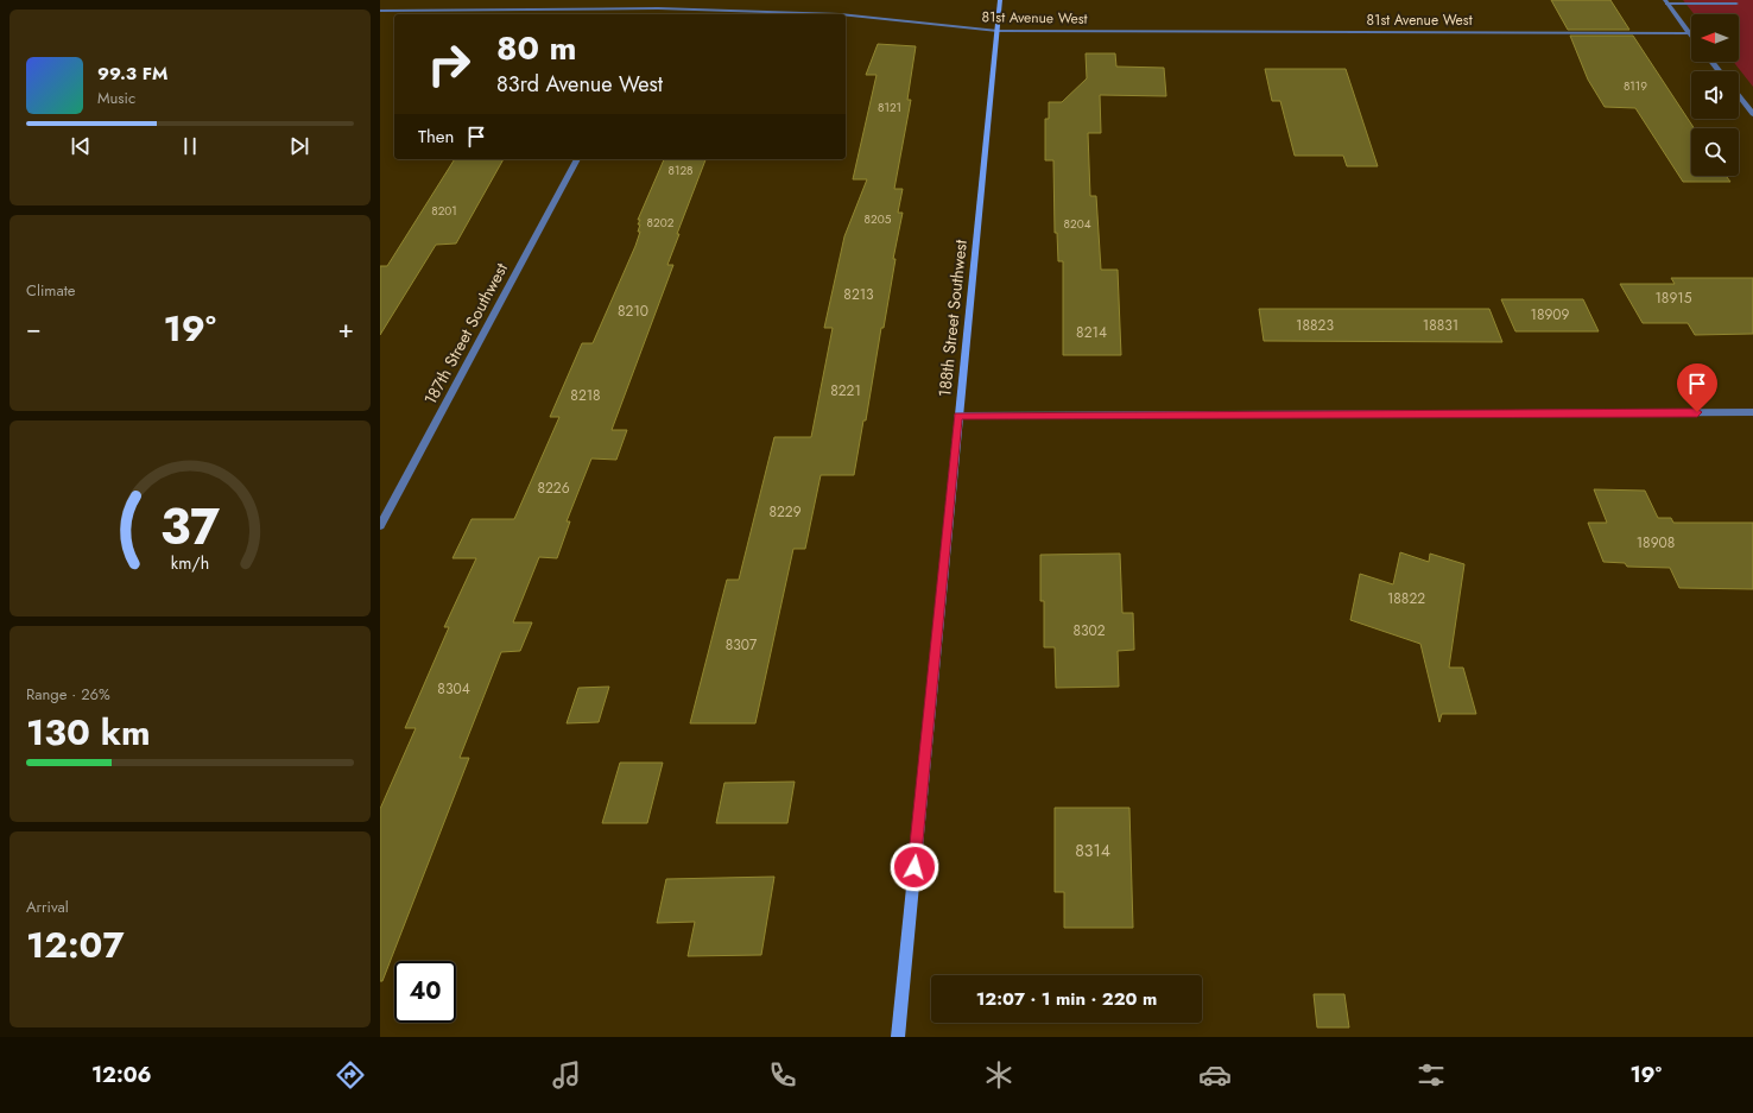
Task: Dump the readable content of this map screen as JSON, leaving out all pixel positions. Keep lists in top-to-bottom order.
{
  "streets": {
    "street": ["81st Avenue West", "188th Street Southwest", "187th Street Southwest"]
  },
  "crossings": [
    ["81st Avenue West", "188th Street Southwest"]
  ],
  "house_numbers": [
    "8119",
    "8121",
    "8128",
    "8201",
    "8205",
    "8202",
    "8204",
    "8213",
    "18915",
    "8210",
    "18909",
    "18823",
    "18831",
    "8214",
    "8221",
    "8218",
    "8226",
    "8229",
    "18908",
    "18822",
    "8302",
    "8307",
    "8304",
    "8314"
  ],
  "north": "left",
  "page": {
    "turn": ["80 m", "83rd Avenue West"],
    "song": ["99.3 FM", "Music"],
    "then": "Then",
    "tile": [
      "Climate",
      ["Range · 26%", "130 km"],
      ["Arrival", "12:07"]
    ],
    "heat": ["−", "19°", "+"],
    "limit": "40",
    "trip": "12:07 · 1 min · 220 m",
    "tabs": ["12:06", "19°"],
    "gauge": ["37", "km/h"]
  }
}
